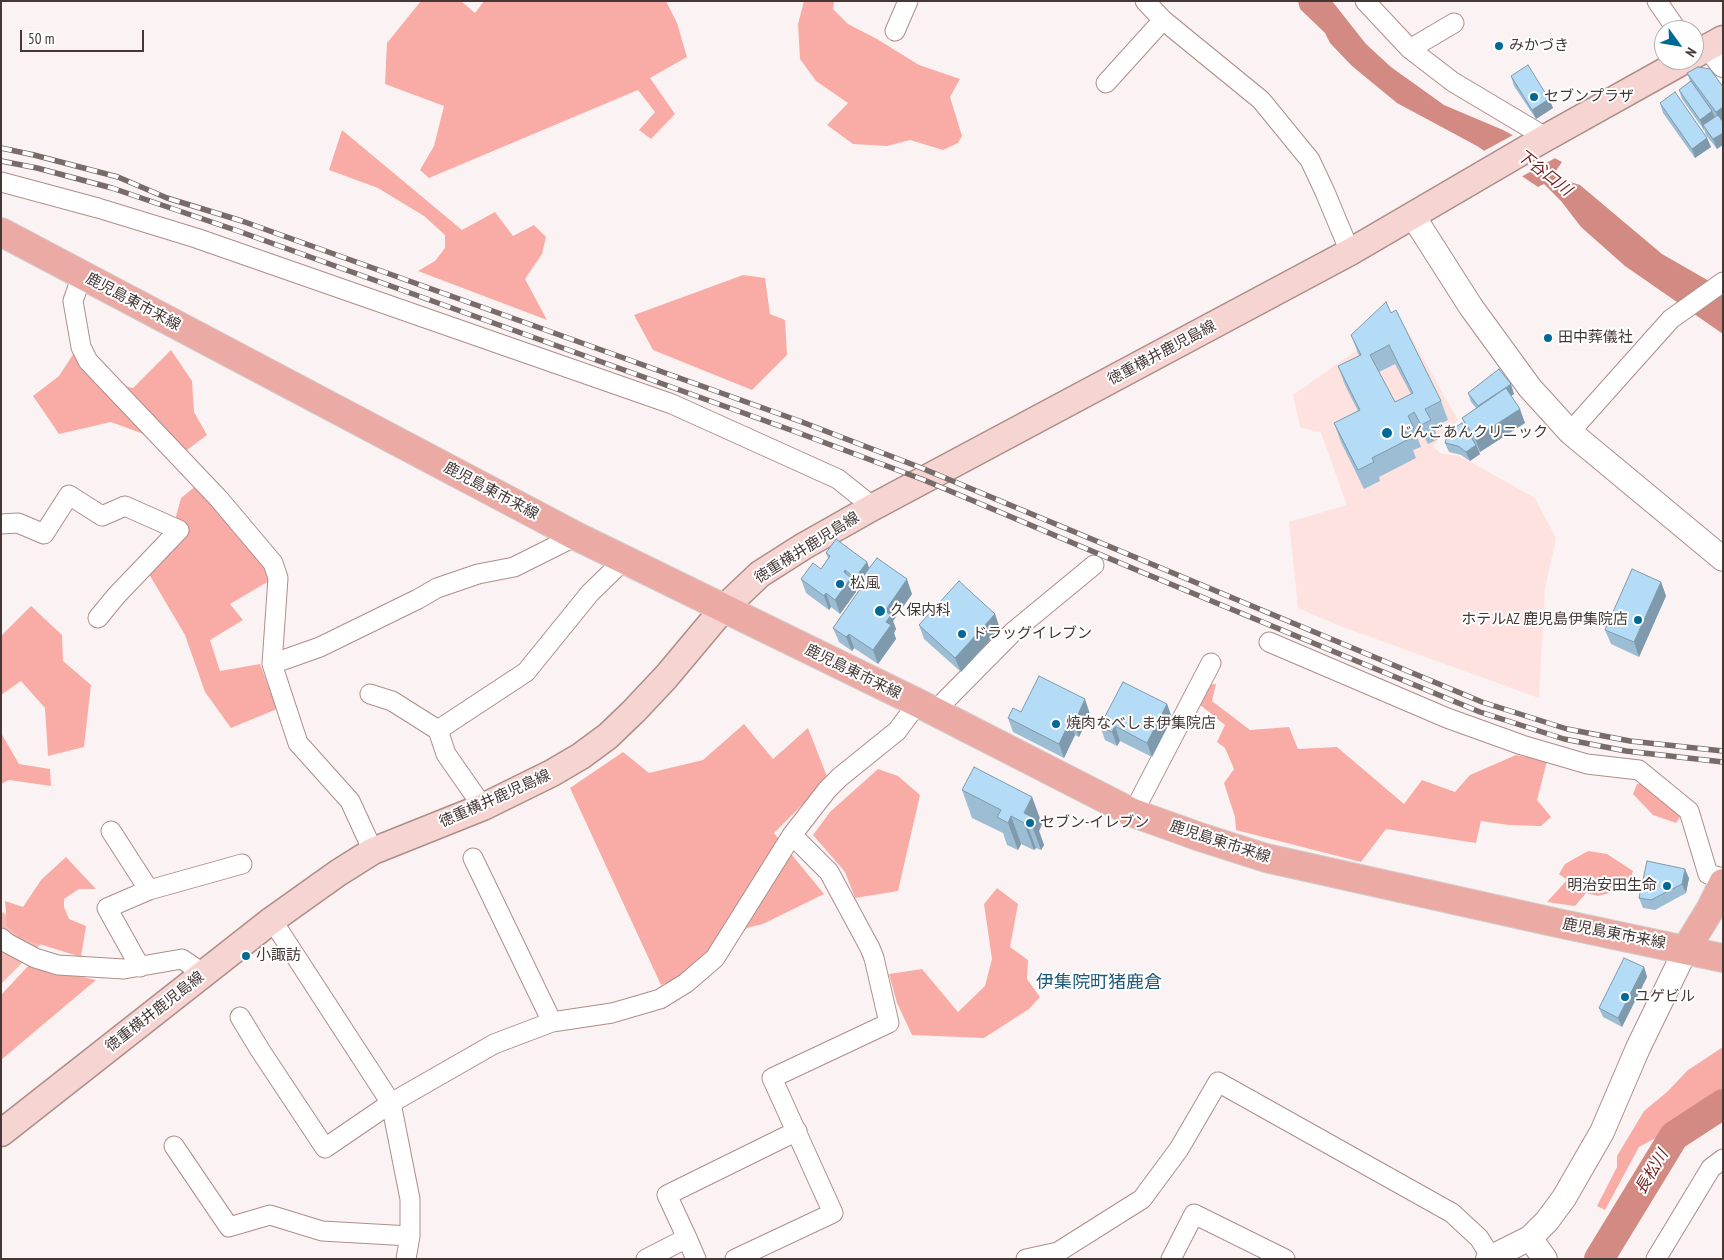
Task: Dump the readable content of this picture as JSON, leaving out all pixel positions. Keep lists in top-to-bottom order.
{
  "streets": {
    "main road": ["鹿児島東市来線", "徳重横井鹿児島線"]
  },
  "crossings": [
    ["鹿児島東市来線", "徳重横井鹿児島線"]
  ],
  "districts": ["伊集院町猪鹿倉"],
  "water": ["下谷口川", "長松川"],
  "places": [
    "みかづき",
    "セブンプラザ",
    "田中葬儀社",
    "じんごあんクリニック",
    "松風",
    "久保内科",
    "ホテルAZ 鹿児島伊集院店",
    "ドラッグイレブン",
    "焼肉なべしま伊集院店",
    "セブン-イレブン",
    "明治安田生命",
    "小諏訪",
    "ユゲビル"
  ],
  "scale_bar": "50 m",
  "north": "bottom right"
}
